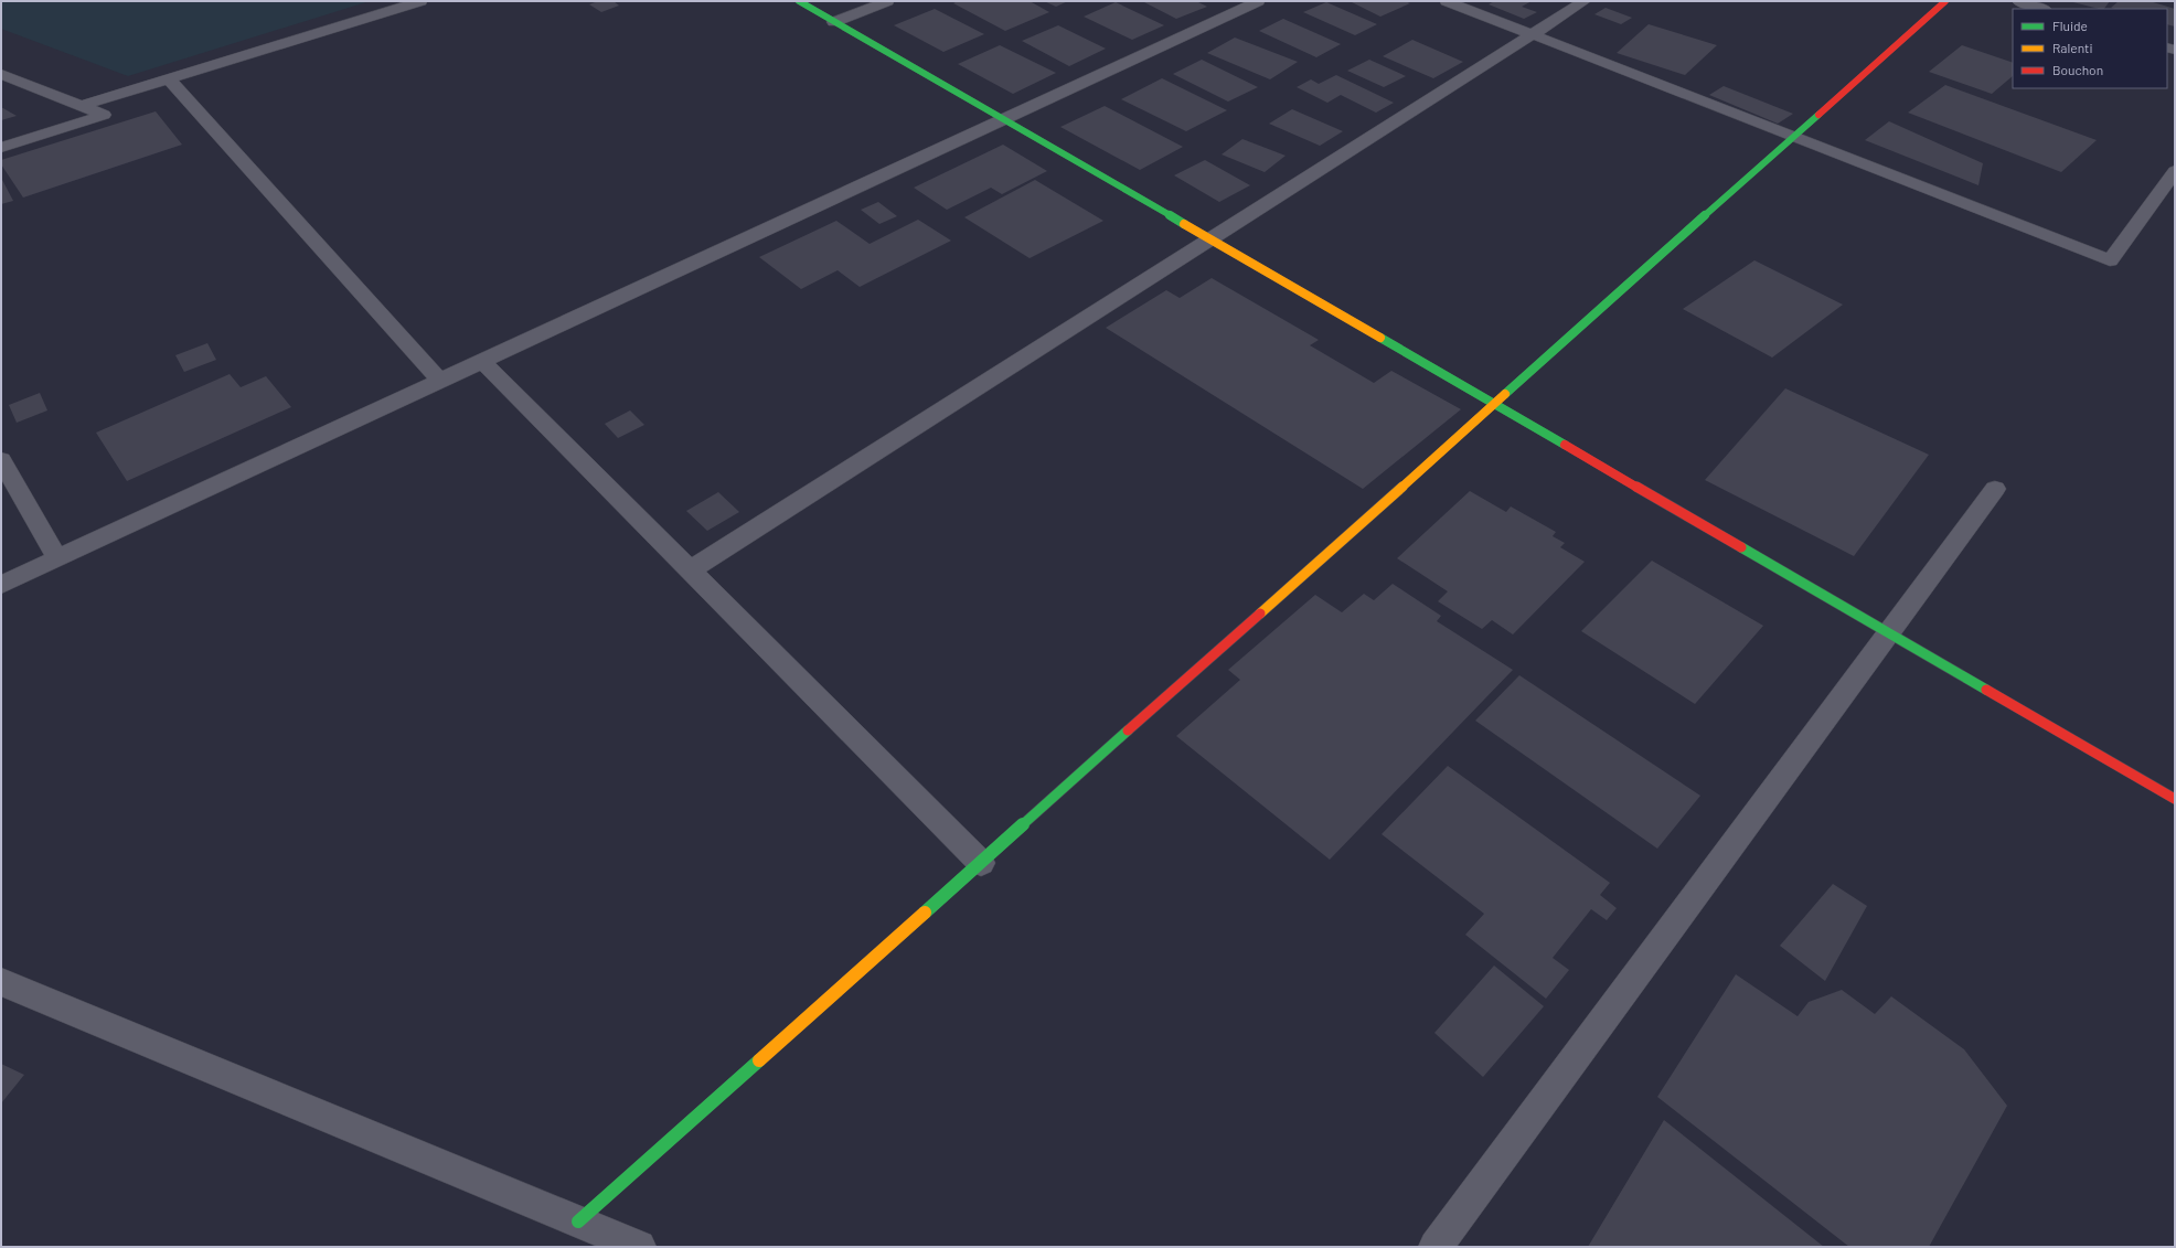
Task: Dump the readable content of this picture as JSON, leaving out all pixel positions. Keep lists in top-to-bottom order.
{
  "legend": ["Fluide", "Ralenti", "Bouchon"]
}
